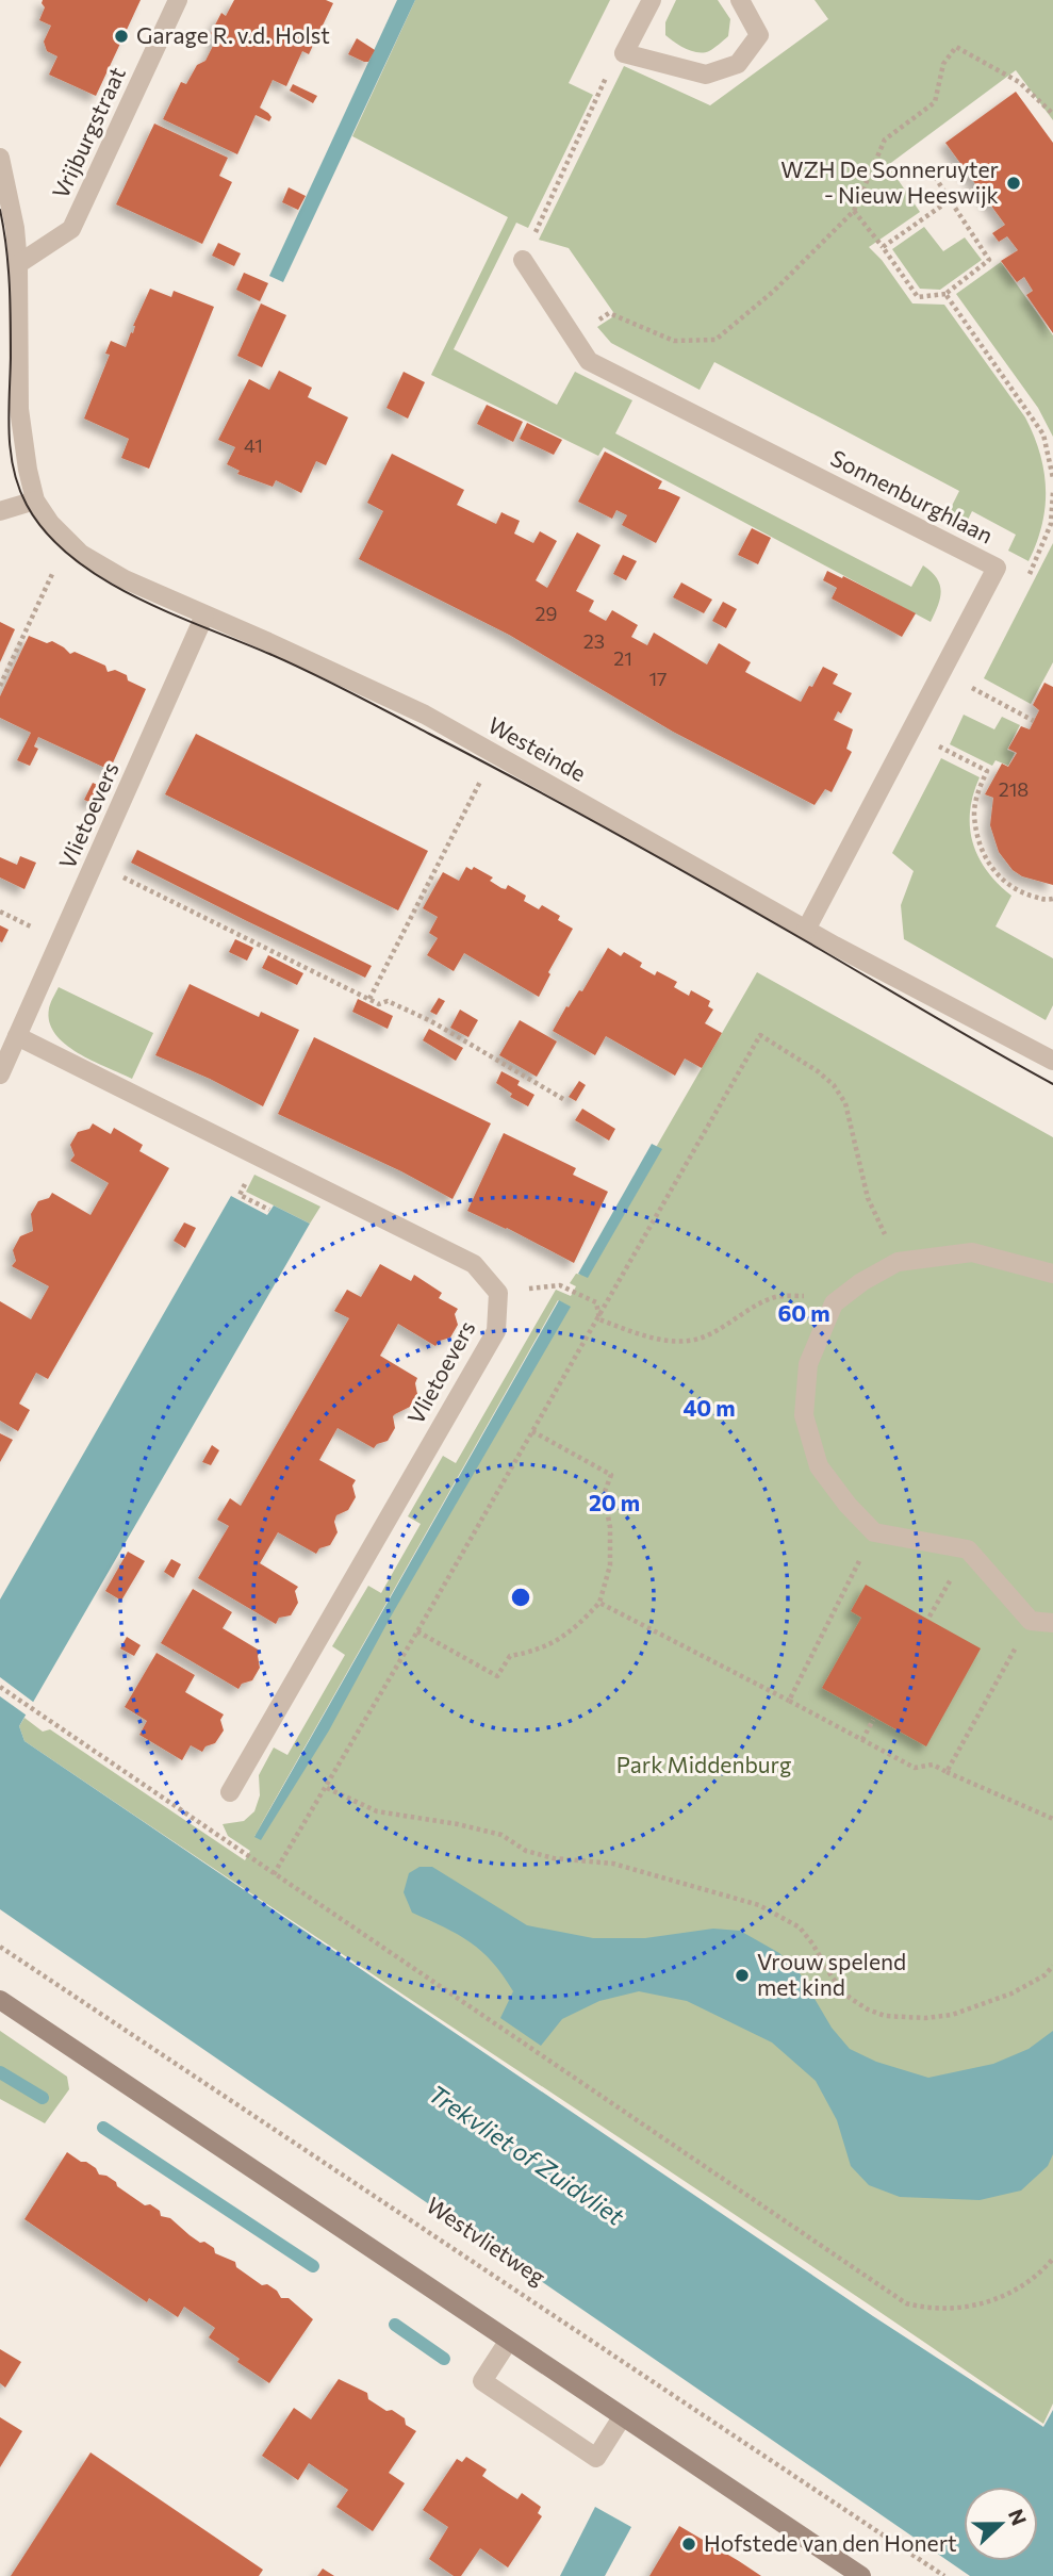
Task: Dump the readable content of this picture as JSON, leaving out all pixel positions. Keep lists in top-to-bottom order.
{
  "streets": {
    "street": [
      "Vrijburgstraat",
      "Sonnenburghlaan",
      "Westeinde",
      "Vlietoevers"
    ],
    "path": ["Westvlietweg"]
  },
  "crossings": [
    ["Sonnenburghlaan", "Westeinde"],
    ["Westeinde", "Vlietoevers"]
  ],
  "water": ["Trekvliet of Zuidvliet"],
  "parks": ["Park Middenburg"],
  "places": [
    "Garage R. v.d. Holst",
    "WZH De Sonneruyter - Nieuw Heeswijk",
    "Vrouw spelend met kind",
    "Hofstede van den Honert"
  ],
  "house_numbers": [
    "41",
    "29",
    "23",
    "21",
    "17",
    "218"
  ],
  "north": "right",
  "rings": ["60 m", "40 m", "20 m"]
}
